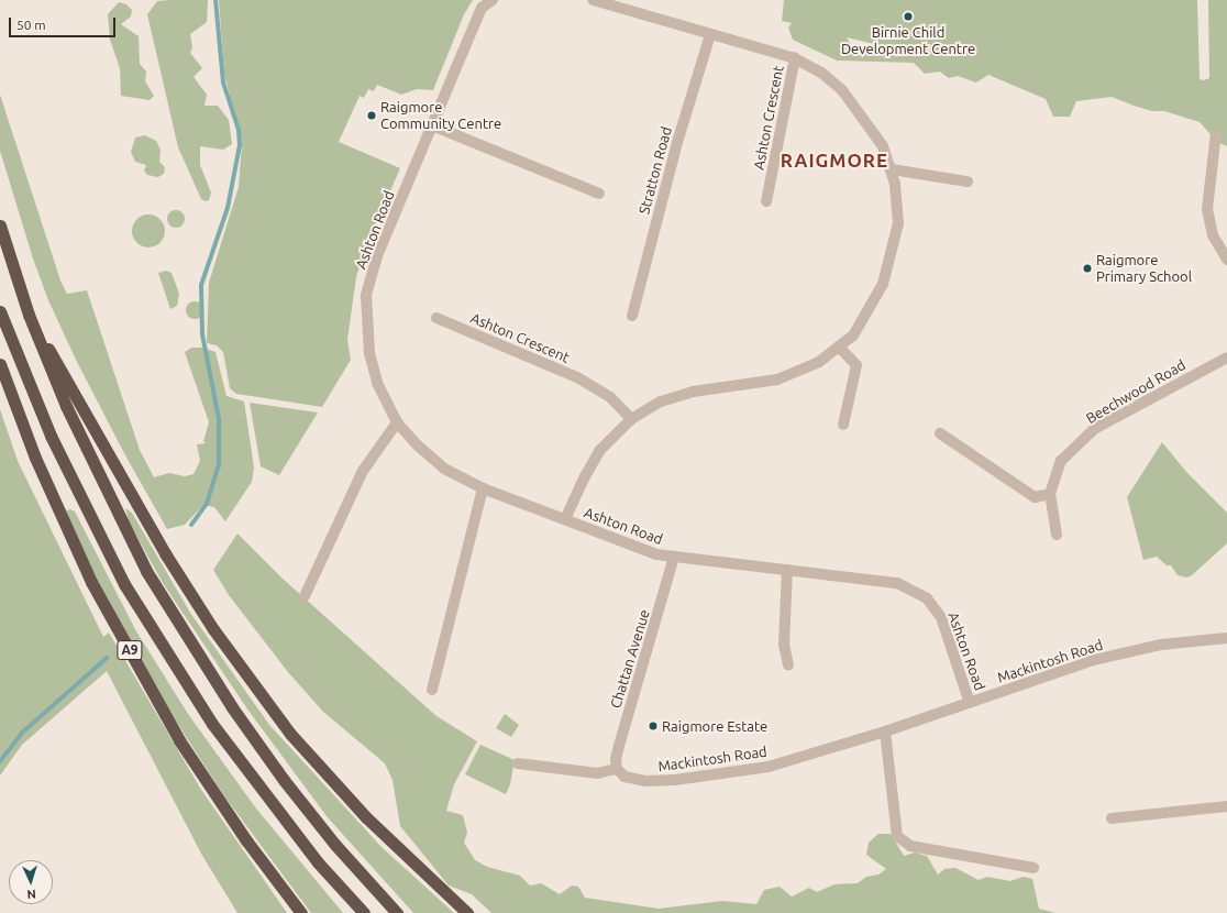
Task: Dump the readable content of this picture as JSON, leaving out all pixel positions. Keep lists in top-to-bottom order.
{
  "streets": {
    "highway": ["A9"],
    "street": [
      "Ashton Crescent",
      "Stratton Road",
      "Ashton Road",
      "Beechwood Road",
      "Chattan Avenue",
      "Mackintosh Road"
    ]
  },
  "crossings": [
    ["Ashton Crescent", "Ashton Road"],
    ["Ashton Road", "Chattan Avenue"],
    ["Ashton Road", "Mackintosh Road"],
    ["Chattan Avenue", "Mackintosh Road"]
  ],
  "districts": ["RAIGMORE"],
  "places": [
    "Birnie Child Development Centre",
    "Raigmore Community Centre",
    "Raigmore Primary School",
    "Raigmore Estate"
  ],
  "scale_bar": "50 m",
  "north": "bottom"
}
